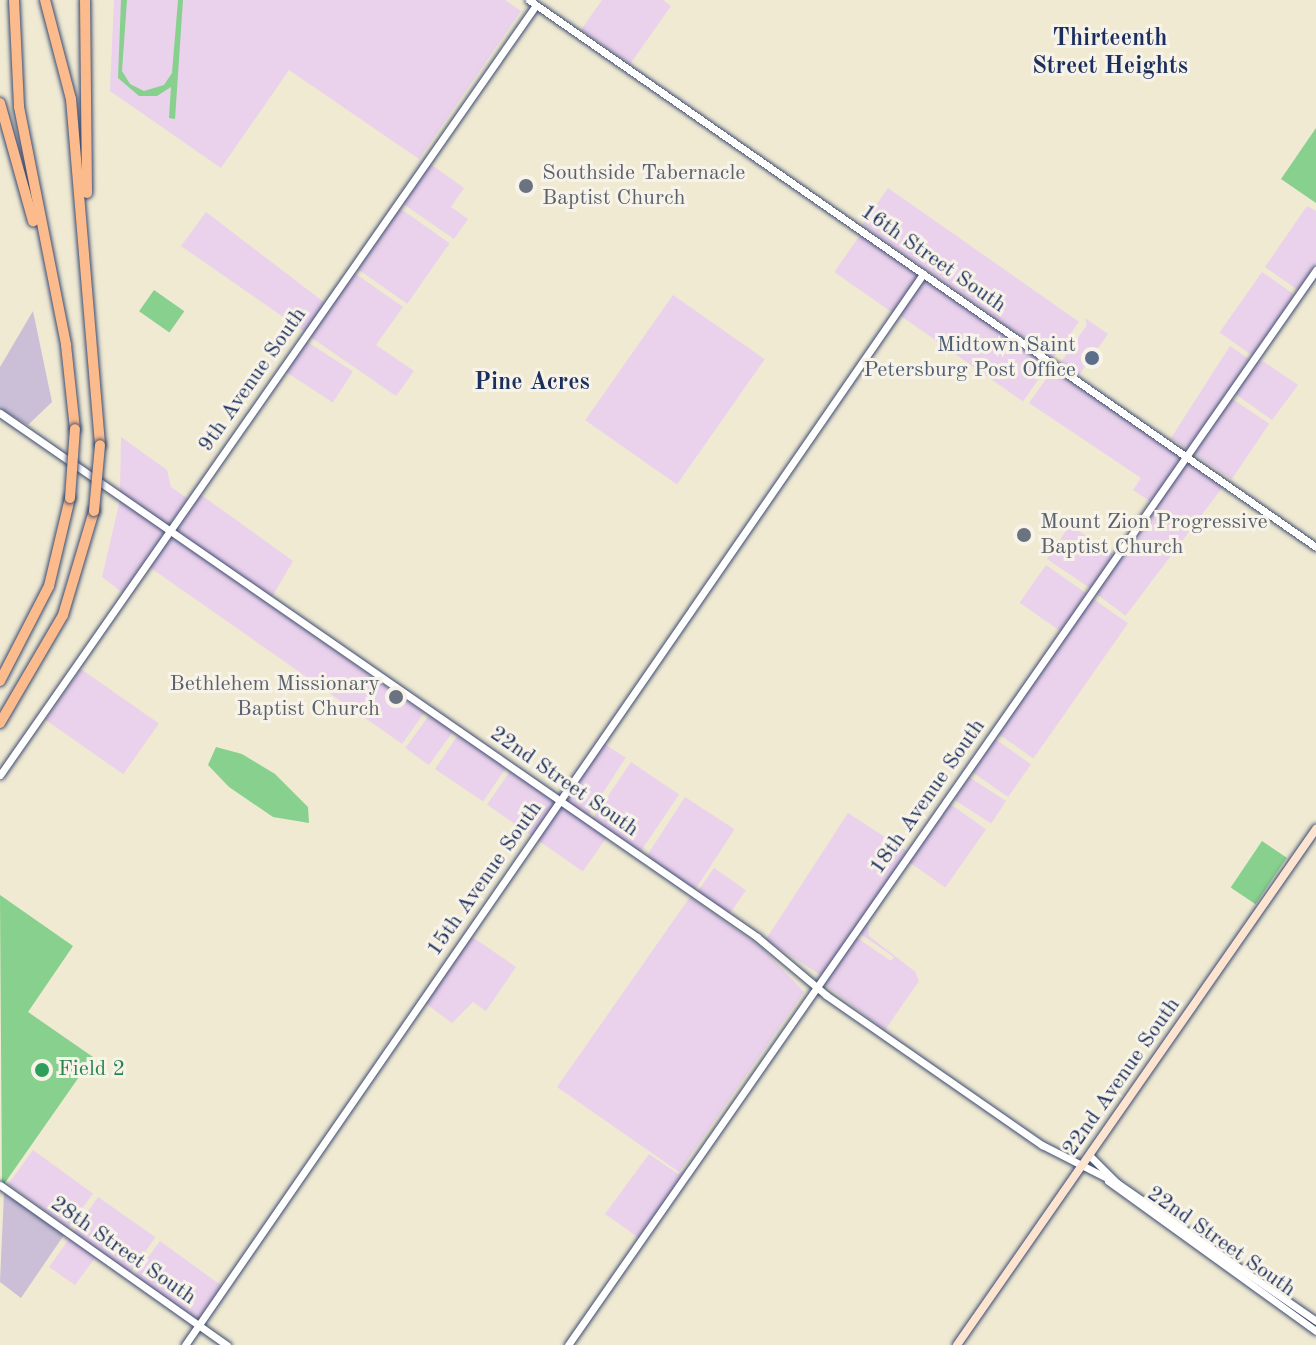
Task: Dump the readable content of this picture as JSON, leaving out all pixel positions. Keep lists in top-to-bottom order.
{
  "streets": {
    "main road": ["22nd Avenue South"],
    "street": [
      "16th Street South",
      "9th Avenue South",
      "22nd Street South",
      "18th Avenue South",
      "15th Avenue South",
      "28th Street South"
    ]
  },
  "crossings": [
    ["16th Street South", "9th Avenue South"],
    ["16th Street South", "18th Avenue South"],
    ["16th Street South", "15th Avenue South"],
    ["9th Avenue South", "22nd Street South"],
    ["22nd Street South", "18th Avenue South"],
    ["22nd Street South", "15th Avenue South"],
    ["22nd Street South", "22nd Avenue South"],
    ["15th Avenue South", "28th Street South"]
  ],
  "districts": ["Thirteenth Street Heights", "Pine Acres"],
  "places": [
    "Southside Tabernacle Baptist Church",
    "Midtown Saint Petersburg Post Office",
    "Mount Zion Progressive Baptist Church",
    "Bethlehem Missionary Baptist Church",
    "Field 2"
  ]
}
